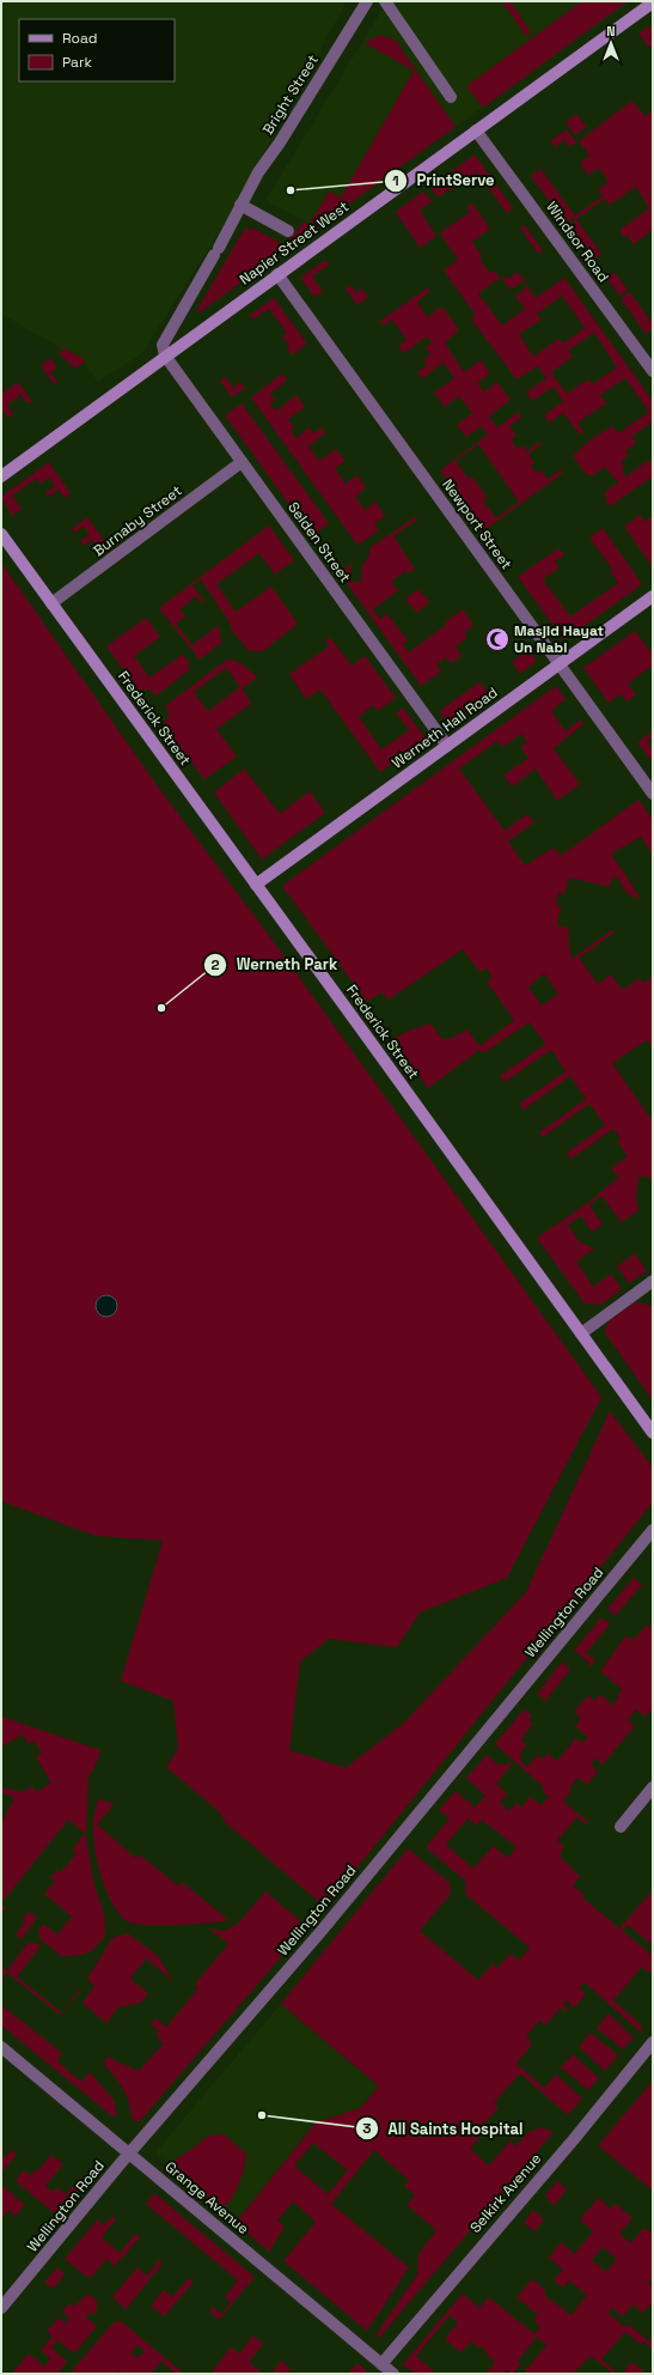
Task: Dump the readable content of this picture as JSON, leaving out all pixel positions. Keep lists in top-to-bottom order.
{
  "streets": {
    "street": [
      "Bright Street",
      "Windsor Road",
      "Napier Street West",
      "Burnaby Street",
      "Newport Street",
      "Selden Street",
      "Frederick Street",
      "Werneth Hall Road",
      "Wellington Road",
      "Selkirk Avenue",
      "Grange Avenue"
    ]
  },
  "crossings": [
    ["Bright Street", "Napier Street West"],
    ["Bright Street", "Selden Street"],
    ["Windsor Road", "Napier Street West"],
    ["Napier Street West", "Newport Street"],
    ["Napier Street West", "Selden Street"],
    ["Burnaby Street", "Selden Street"],
    ["Burnaby Street", "Frederick Street"],
    ["Newport Street", "Werneth Hall Road"],
    ["Selden Street", "Werneth Hall Road"],
    ["Frederick Street", "Werneth Hall Road"],
    ["Wellington Road", "Grange Avenue"],
    ["Selkirk Avenue", "Grange Avenue"]
  ],
  "places": {
    "other": ["PrintServe", "Werneth Park", "All Saints Hospital"],
    "mosque": ["Masjid Hayat Un Nabi"]
  },
  "legend": ["Road", "Park"],
  "north": "top"
}
